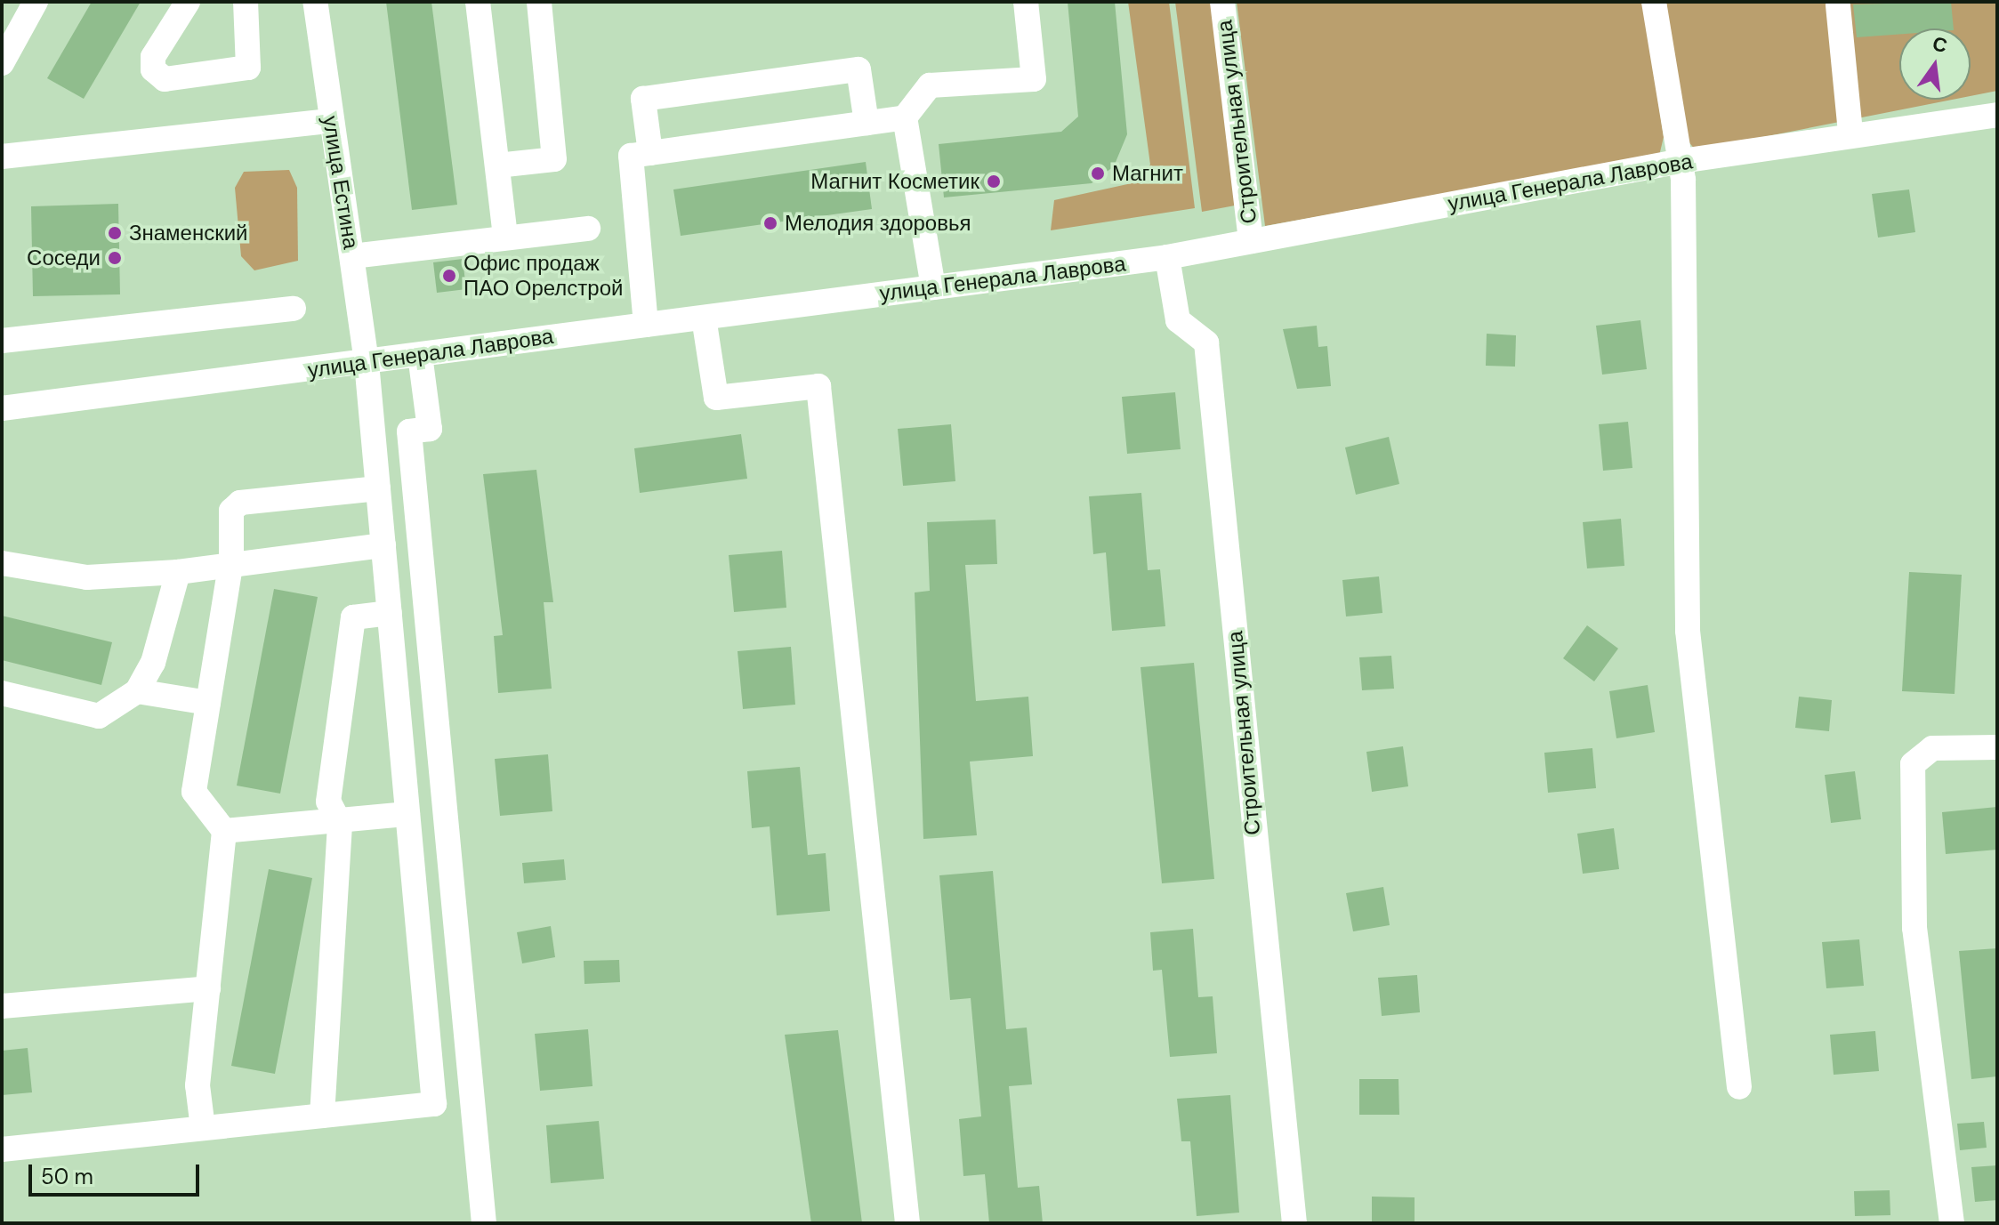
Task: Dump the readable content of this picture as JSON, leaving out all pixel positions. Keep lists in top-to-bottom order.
{
  "streets": {
    "street": ["Строительная улица", "улица Естина", "улица Генерала Лаврова"]
  },
  "crossings": [
    ["Строительная улица", "улица Генерала Лаврова"],
    ["улица Естина", "улица Генерала Лаврова"]
  ],
  "places": [
    "Магнит",
    "Магнит Косметик",
    "Мелодия здоровья",
    "Знаменский",
    "Соседи",
    "Офис продаж ПАО Орелстрой"
  ],
  "scale_bar": "50 m",
  "north": "top"
}
